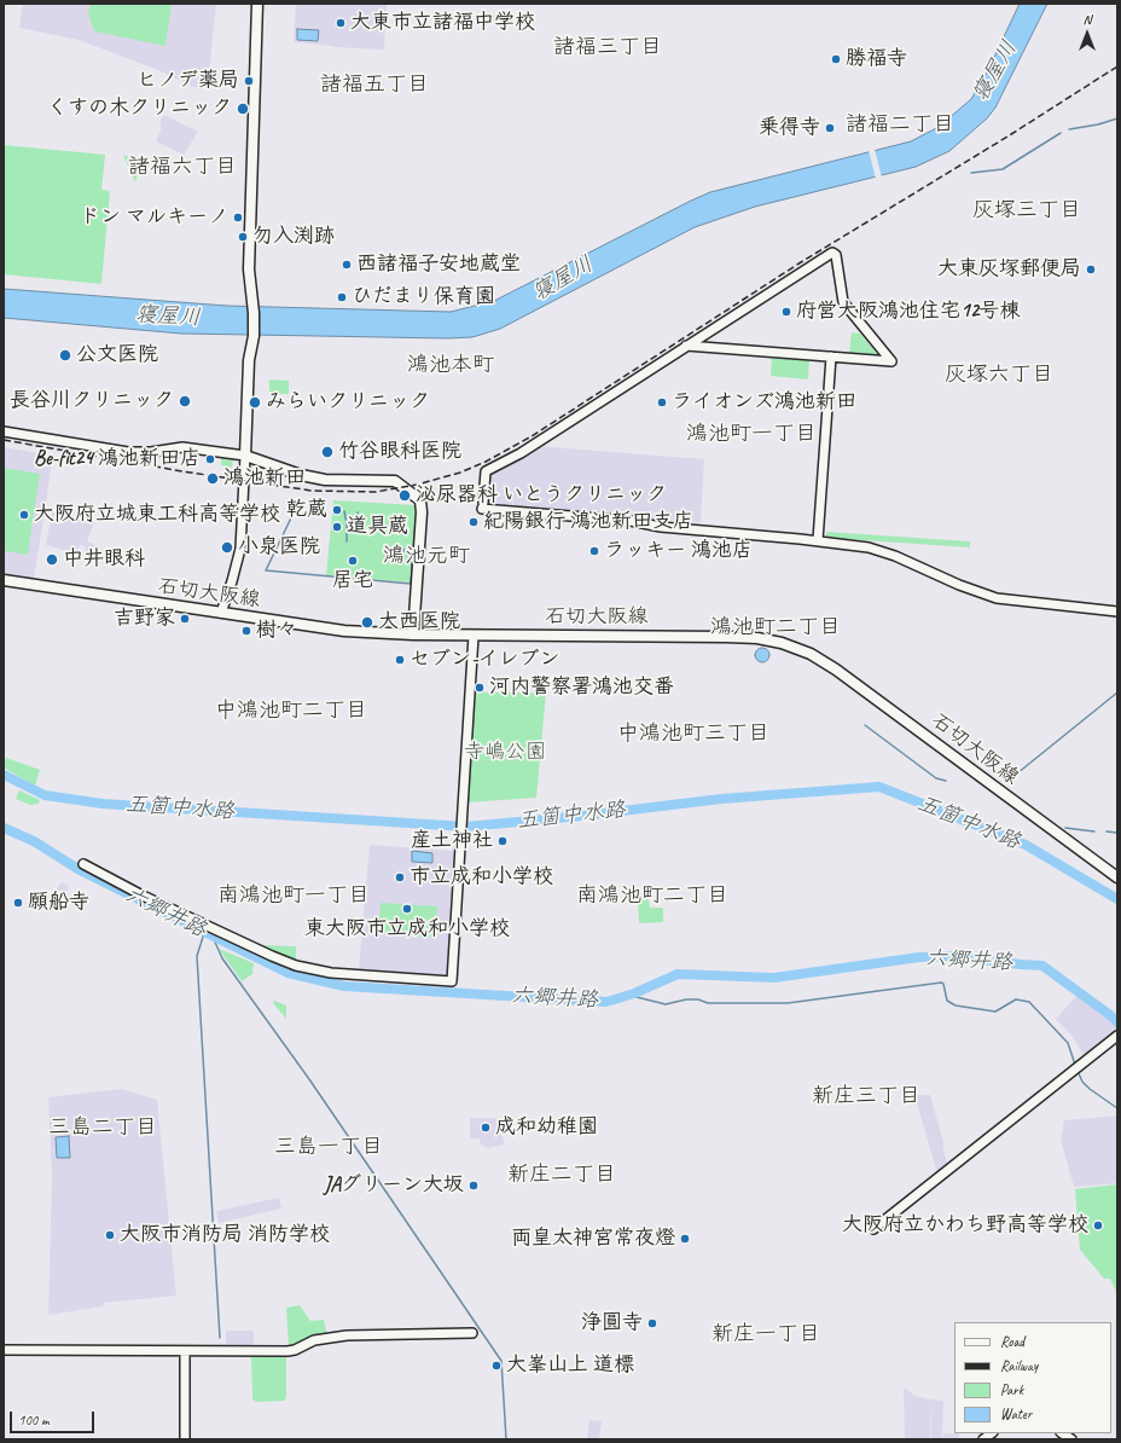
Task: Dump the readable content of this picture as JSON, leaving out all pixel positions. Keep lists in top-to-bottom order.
{
  "streets": {
    "main road": ["石切大阪線"]
  },
  "districts": [
    "諸福三丁目",
    "諸福五丁目",
    "諸福二丁目",
    "諸福六丁目",
    "灰塚三丁目",
    "鴻池本町",
    "灰塚六丁目",
    "鴻池町一丁目",
    "鴻池元町",
    "鴻池町二丁目",
    "中鴻池町二丁目",
    "中鴻池町三丁目",
    "南鴻池町一丁目",
    "南鴻池町二丁目",
    "新庄三丁目",
    "三島二丁目",
    "三島一丁目",
    "新庄二丁目",
    "新庄一丁目"
  ],
  "water": ["寝屋川", "五箇中水路", "六郷井路"],
  "parks": ["寺嶋公園"],
  "places": [
    "大東市立諸福中学校",
    "勝福寺",
    "ヒノデ薬局",
    "くすの木クリニック",
    "乗得寺",
    "ドン マルキーノ",
    "勿入渕跡",
    "西諸福子安地蔵堂",
    "大東灰塚郵便局",
    "ひだまり保育園",
    "府営大阪鴻池住宅12号棟",
    "公文医院",
    "長谷川クリニック",
    "みらいクリニック",
    "ライオンズ鴻池新田",
    "竹谷眼科医院",
    "Be-fit24 鴻池新田店",
    "鴻池新田",
    "泌尿器科 いとうクリニック",
    "乾蔵",
    "大阪府立城東工科高等学校",
    "紀陽銀行 鴻池新田支店",
    "道具蔵",
    "小泉医院",
    "ラッキー 鴻池店",
    "中井眼科",
    "居宅",
    "吉野家",
    "大西医院",
    "樹々",
    "セブン-イレブン",
    "河内警察署鴻池交番",
    "産土神社",
    "市立成和小学校",
    "願船寺",
    "東大阪市立成和小学校",
    "成和幼稚園",
    "JAグリーン大坂",
    "大阪府立かわち野高等学校",
    "大阪市消防局 消防学校",
    "両皇太神宮常夜燈",
    "浄圓寺",
    "大峯山上 道標"
  ],
  "legend": [
    "Road",
    "Railway",
    "Park",
    "Water"
  ],
  "scale_bar": "100 m",
  "north": "top"
}
